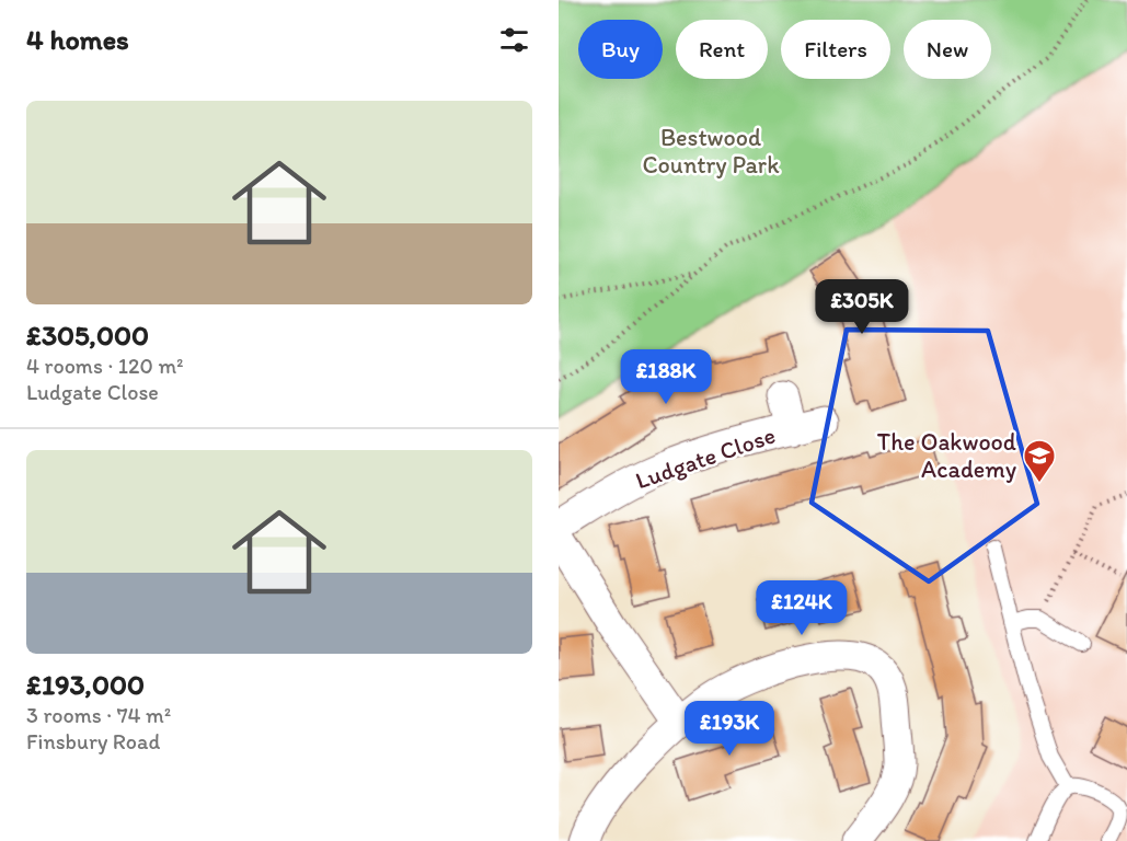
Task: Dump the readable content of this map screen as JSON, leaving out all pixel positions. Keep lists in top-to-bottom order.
{
  "streets": {
    "street": ["Ludgate Close"]
  },
  "parks": ["Bestwood Country Park"],
  "places": {
    "school or university": ["The Oakwood Academy"]
  },
  "page": {
    "heading": "4 homes",
    "chip": [
      "Buy",
      "Rent",
      "Filters",
      "New"
    ],
    "list": [
      {
        "name": "£305,000",
        "note": "4 rooms · 120 m² · Ludgate Close"
      },
      {
        "name": "£193,000",
        "note": "3 rooms · 74 m² · Finsbury Road"
      }
    ],
    "price": [
      "£305K",
      "£188K",
      "£124K",
      "£193K"
    ]
  }
}
